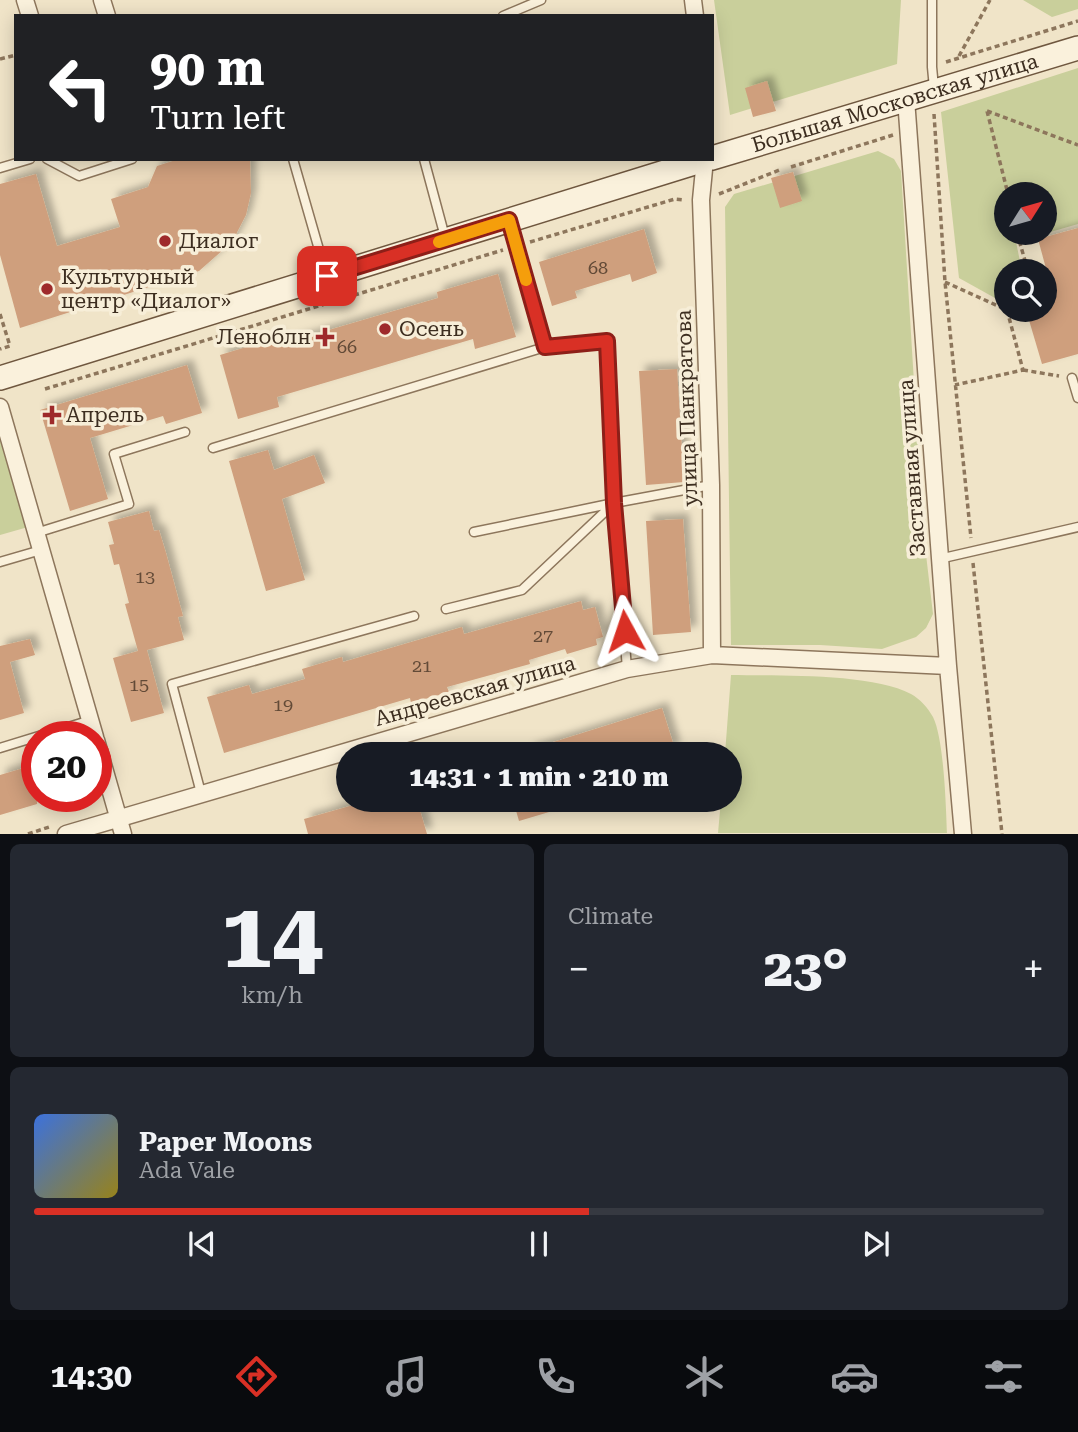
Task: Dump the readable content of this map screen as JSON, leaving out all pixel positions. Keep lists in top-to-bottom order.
{
  "streets": {
    "main road": ["Большая Московская улица"],
    "street": ["улица Панкратова", "Заставная улица", "Андреевская улица"]
  },
  "crossings": [
    ["Большая Московская улица", "Заставная улица"],
    ["улица Панкратова", "Андреевская улица"],
    ["Заставная улица", "Андреевская улица"]
  ],
  "places": {
    "other": ["Диалог", "Культурный центр «Диалог»", "Осень"],
    "health": ["Леноблн", "Апрель"]
  },
  "house_numbers": [
    "68",
    "66",
    "13",
    "27",
    "21",
    "15",
    "19"
  ],
  "north": "top right",
  "page": {
    "turn": ["90 m", "Turn left"],
    "limit": "20",
    "trip": "14:31 · 1 min · 210 m",
    "tile": [
      ["14", "km/h"],
      "Climate"
    ],
    "heat": ["−", "23°", "+"],
    "song": ["Paper Moons", "Ada Vale"],
    "tabs": "14:30"
  }
}
